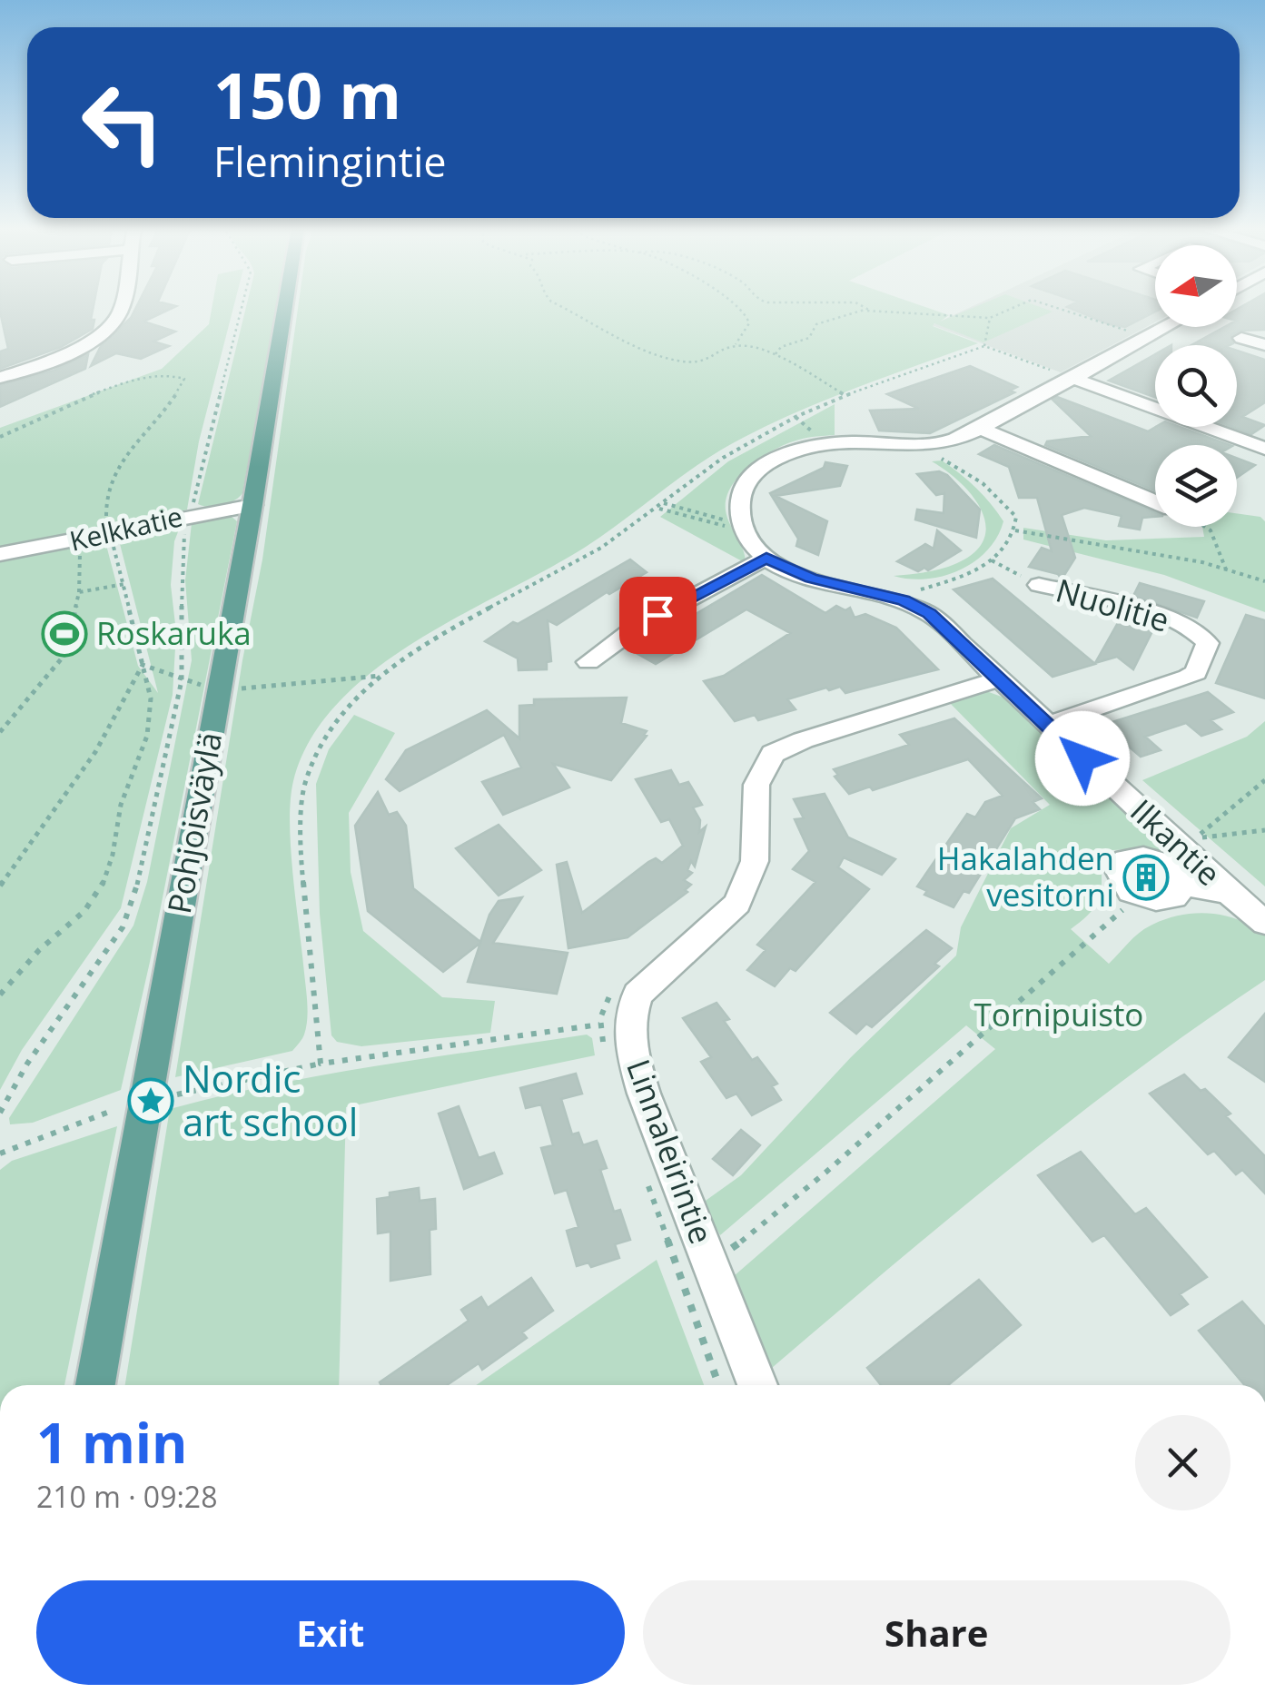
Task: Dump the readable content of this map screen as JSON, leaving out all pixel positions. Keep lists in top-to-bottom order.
{
  "streets": {
    "main road": ["Pohjoisväylä"],
    "street": [
      "Kelkkatie",
      "Nuolitie",
      "Ilkantie",
      "Linnaleirintie"
    ]
  },
  "crossings": [
    ["Kelkkatie", "Pohjoisväylä"],
    ["Nuolitie", "Ilkantie"],
    ["Ilkantie", "Linnaleirintie"]
  ],
  "parks": ["Tornipuisto"],
  "places": {
    "sports": ["Roskaruka"],
    "building": ["Hakalahden vesitorni"],
    "place": ["Nordic art school"]
  },
  "north": "left",
  "page": {
    "turn": ["150 m", "Flemingintie"],
    "heading": ["1 min", "210 m · 09:28"],
    "buttons": ["Exit", "Share"]
  }
}
